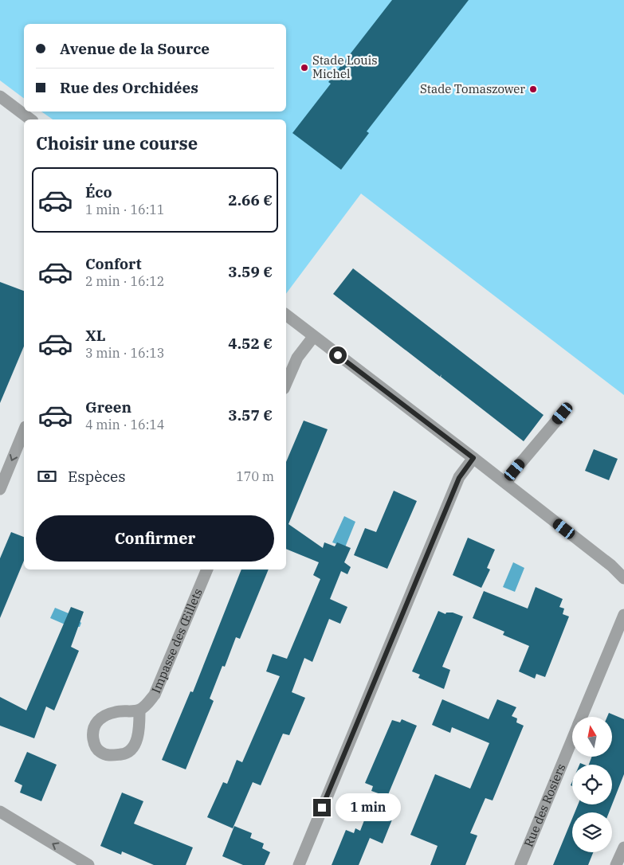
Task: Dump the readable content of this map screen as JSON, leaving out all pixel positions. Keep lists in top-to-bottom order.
{
  "streets": {
    "street": ["Impasse des Œillets", "Rue des Rosiers"]
  },
  "places": ["Stade Louis Michel", "Stade Tomaszower"],
  "north": "top",
  "page": {
    "banner": ["Avenue de la Source", "Rue des Orchidées"],
    "heading": "Choisir une course",
    "list": [
      {
        "name": "Éco",
        "note": "1 min · 16:11",
        "value": "2.66 €"
      },
      {
        "name": "Confort",
        "note": "2 min · 16:12",
        "value": "3.59 €"
      },
      {
        "name": "XL",
        "note": "3 min · 16:13",
        "value": "4.52 €"
      },
      {
        "name": "Green",
        "note": "4 min · 16:14",
        "value": "3.57 €"
      }
    ],
    "pay": ["Espèces", "170 m"],
    "buttons": "Confirmer",
    "bubble": "1 min"
  }
}
